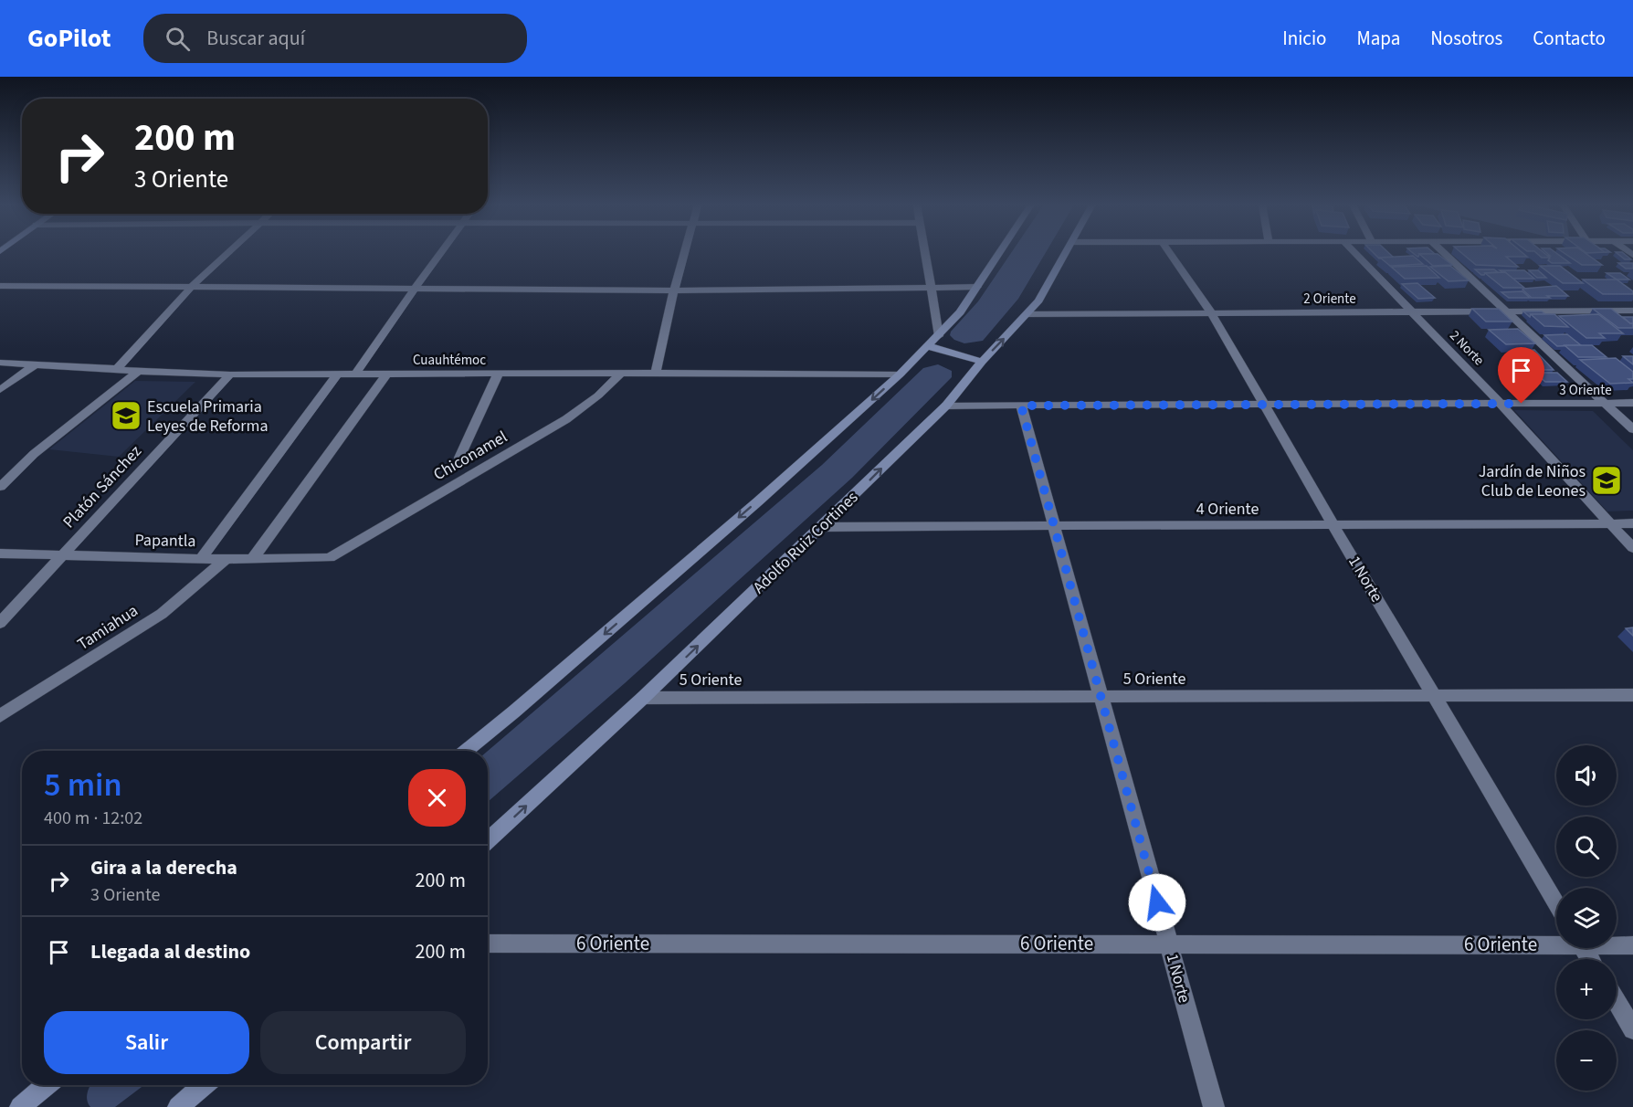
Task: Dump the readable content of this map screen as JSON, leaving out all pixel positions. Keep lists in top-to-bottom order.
{
  "streets": {
    "main road": ["Adolfo Ruiz Cortines"],
    "street": [
      "2 Oriente",
      "2 Norte",
      "Cuauhtémoc",
      "3 Oriente",
      "Chiconamel",
      "Platón Sánchez",
      "4 Oriente",
      "Papantla",
      "1 Norte",
      "Tamiahua",
      "5 Oriente",
      "6 Oriente"
    ]
  },
  "crossings": [
    ["2 Oriente", "2 Norte"],
    ["2 Oriente", "Adolfo Ruiz Cortines"],
    ["2 Oriente", "1 Norte"],
    ["2 Norte", "3 Oriente"],
    ["2 Norte", "4 Oriente"],
    ["Cuauhtémoc", "Chiconamel"],
    ["Cuauhtémoc", "Platón Sánchez"],
    ["3 Oriente", "Adolfo Ruiz Cortines"],
    ["3 Oriente", "1 Norte"],
    ["Chiconamel", "Papantla"],
    ["Platón Sánchez", "Papantla"],
    ["4 Oriente", "Adolfo Ruiz Cortines"],
    ["4 Oriente", "1 Norte"],
    ["Papantla", "Tamiahua"],
    ["Adolfo Ruiz Cortines", "5 Oriente"],
    ["1 Norte", "5 Oriente"],
    ["1 Norte", "6 Oriente"]
  ],
  "places": {
    "school or university": ["Escuela Primaria Leyes de Reforma", "Jardín de Niños Club de Leones"]
  },
  "page": {
    "header": "GoPilot",
    "search": "Buscar aquí",
    "nav": [
      "Inicio",
      "Mapa",
      "Nosotros",
      "Contacto"
    ],
    "turn": ["200 m", "3 Oriente"],
    "map_buttons": ["+", "−"],
    "heading": ["5 min", "400 m · 12:02"],
    "list": [
      {
        "name": "Gira a la derecha",
        "note": "3 Oriente",
        "value": "200 m"
      },
      {
        "name": "Llegada al destino",
        "value": "200 m"
      }
    ],
    "buttons": ["Salir", "Compartir"]
  }
}
